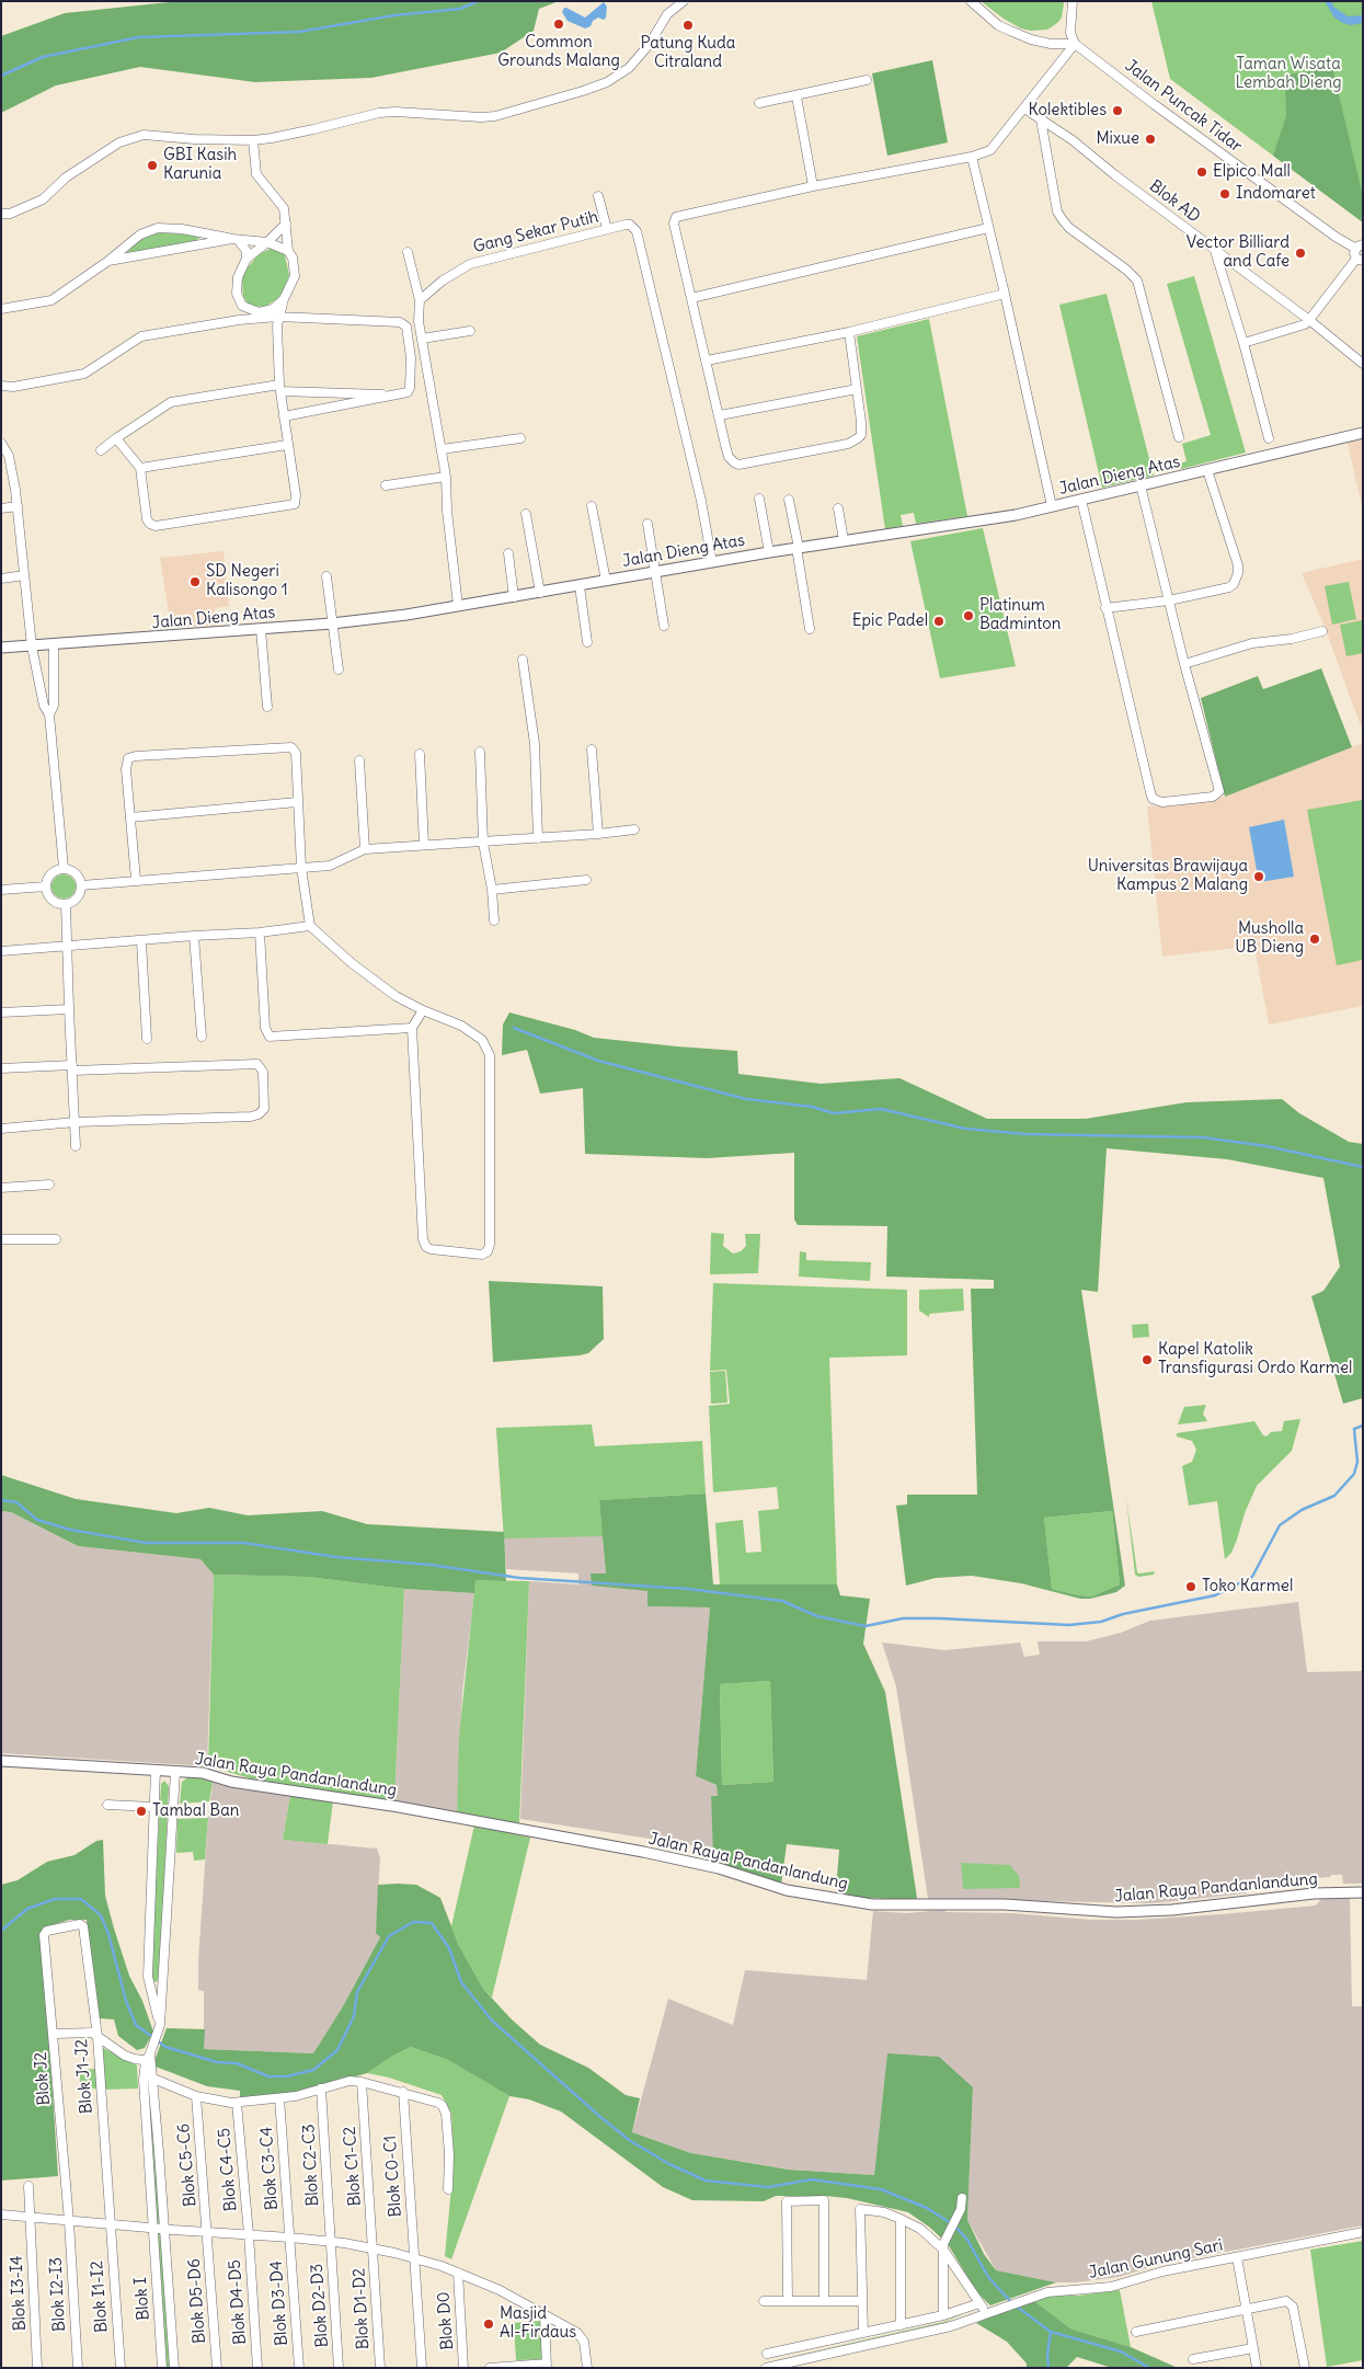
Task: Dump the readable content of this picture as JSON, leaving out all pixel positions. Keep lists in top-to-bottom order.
{
  "streets": {
    "street": [
      "Jalan Puncak Tidar",
      "Blok AD",
      "Gang Sekar Putih",
      "Jalan Dieng Atas",
      "Jalan Raya Pandanlandung",
      "Blok J1-J2",
      "Blok J2",
      "Blok C5-C6",
      "Blok C2-C3",
      "Blok C1-C2",
      "Blok C3-C4",
      "Blok C4-C5",
      "Blok C0-C1",
      "Jalan Gunung Sari",
      "Blok I3-I4",
      "Blok I2-I3",
      "Blok I1-I2",
      "Blok I",
      "Blok D5-D6",
      "Blok D4-D5",
      "Blok D3-D4",
      "Blok D2-D3",
      "Blok D1-D2",
      "Blok D0"
    ]
  },
  "crossings": [
    ["Gang Sekar Putih", "Jalan Dieng Atas"],
    ["Blok J1-J2", "Blok J2"],
    ["Blok J1-J2", "Blok I1-I2"],
    ["Blok J2", "Blok I2-I3"],
    ["Blok C5-C6", "Blok D5-D6"],
    ["Blok C2-C3", "Blok D2-D3"],
    ["Blok C1-C2", "Blok D1-D2"],
    ["Blok C3-C4", "Blok D3-D4"],
    ["Blok C4-C5", "Blok D4-D5"]
  ],
  "parks": ["Taman Wisata Lembah Dieng"],
  "places": [
    "Common Grounds Malang",
    "Patung Kuda Citraland",
    "Kolektibles",
    "Mixue",
    "GBI Kasih Karunia",
    "Elpico Mall",
    "Indomaret",
    "Vector Billiard and Cafe",
    "SD Negeri Kalisongo 1",
    "Platinum Badminton",
    "Epic Padel",
    "Universitas Brawijaya Kampus 2 Malang",
    "Musholla UB Dieng",
    "Kapel Katolik Transfigurasi Ordo Karmel",
    "Toko Karmel",
    "Tambal Ban",
    "Masjid Al-Firdaus"
  ]
}
